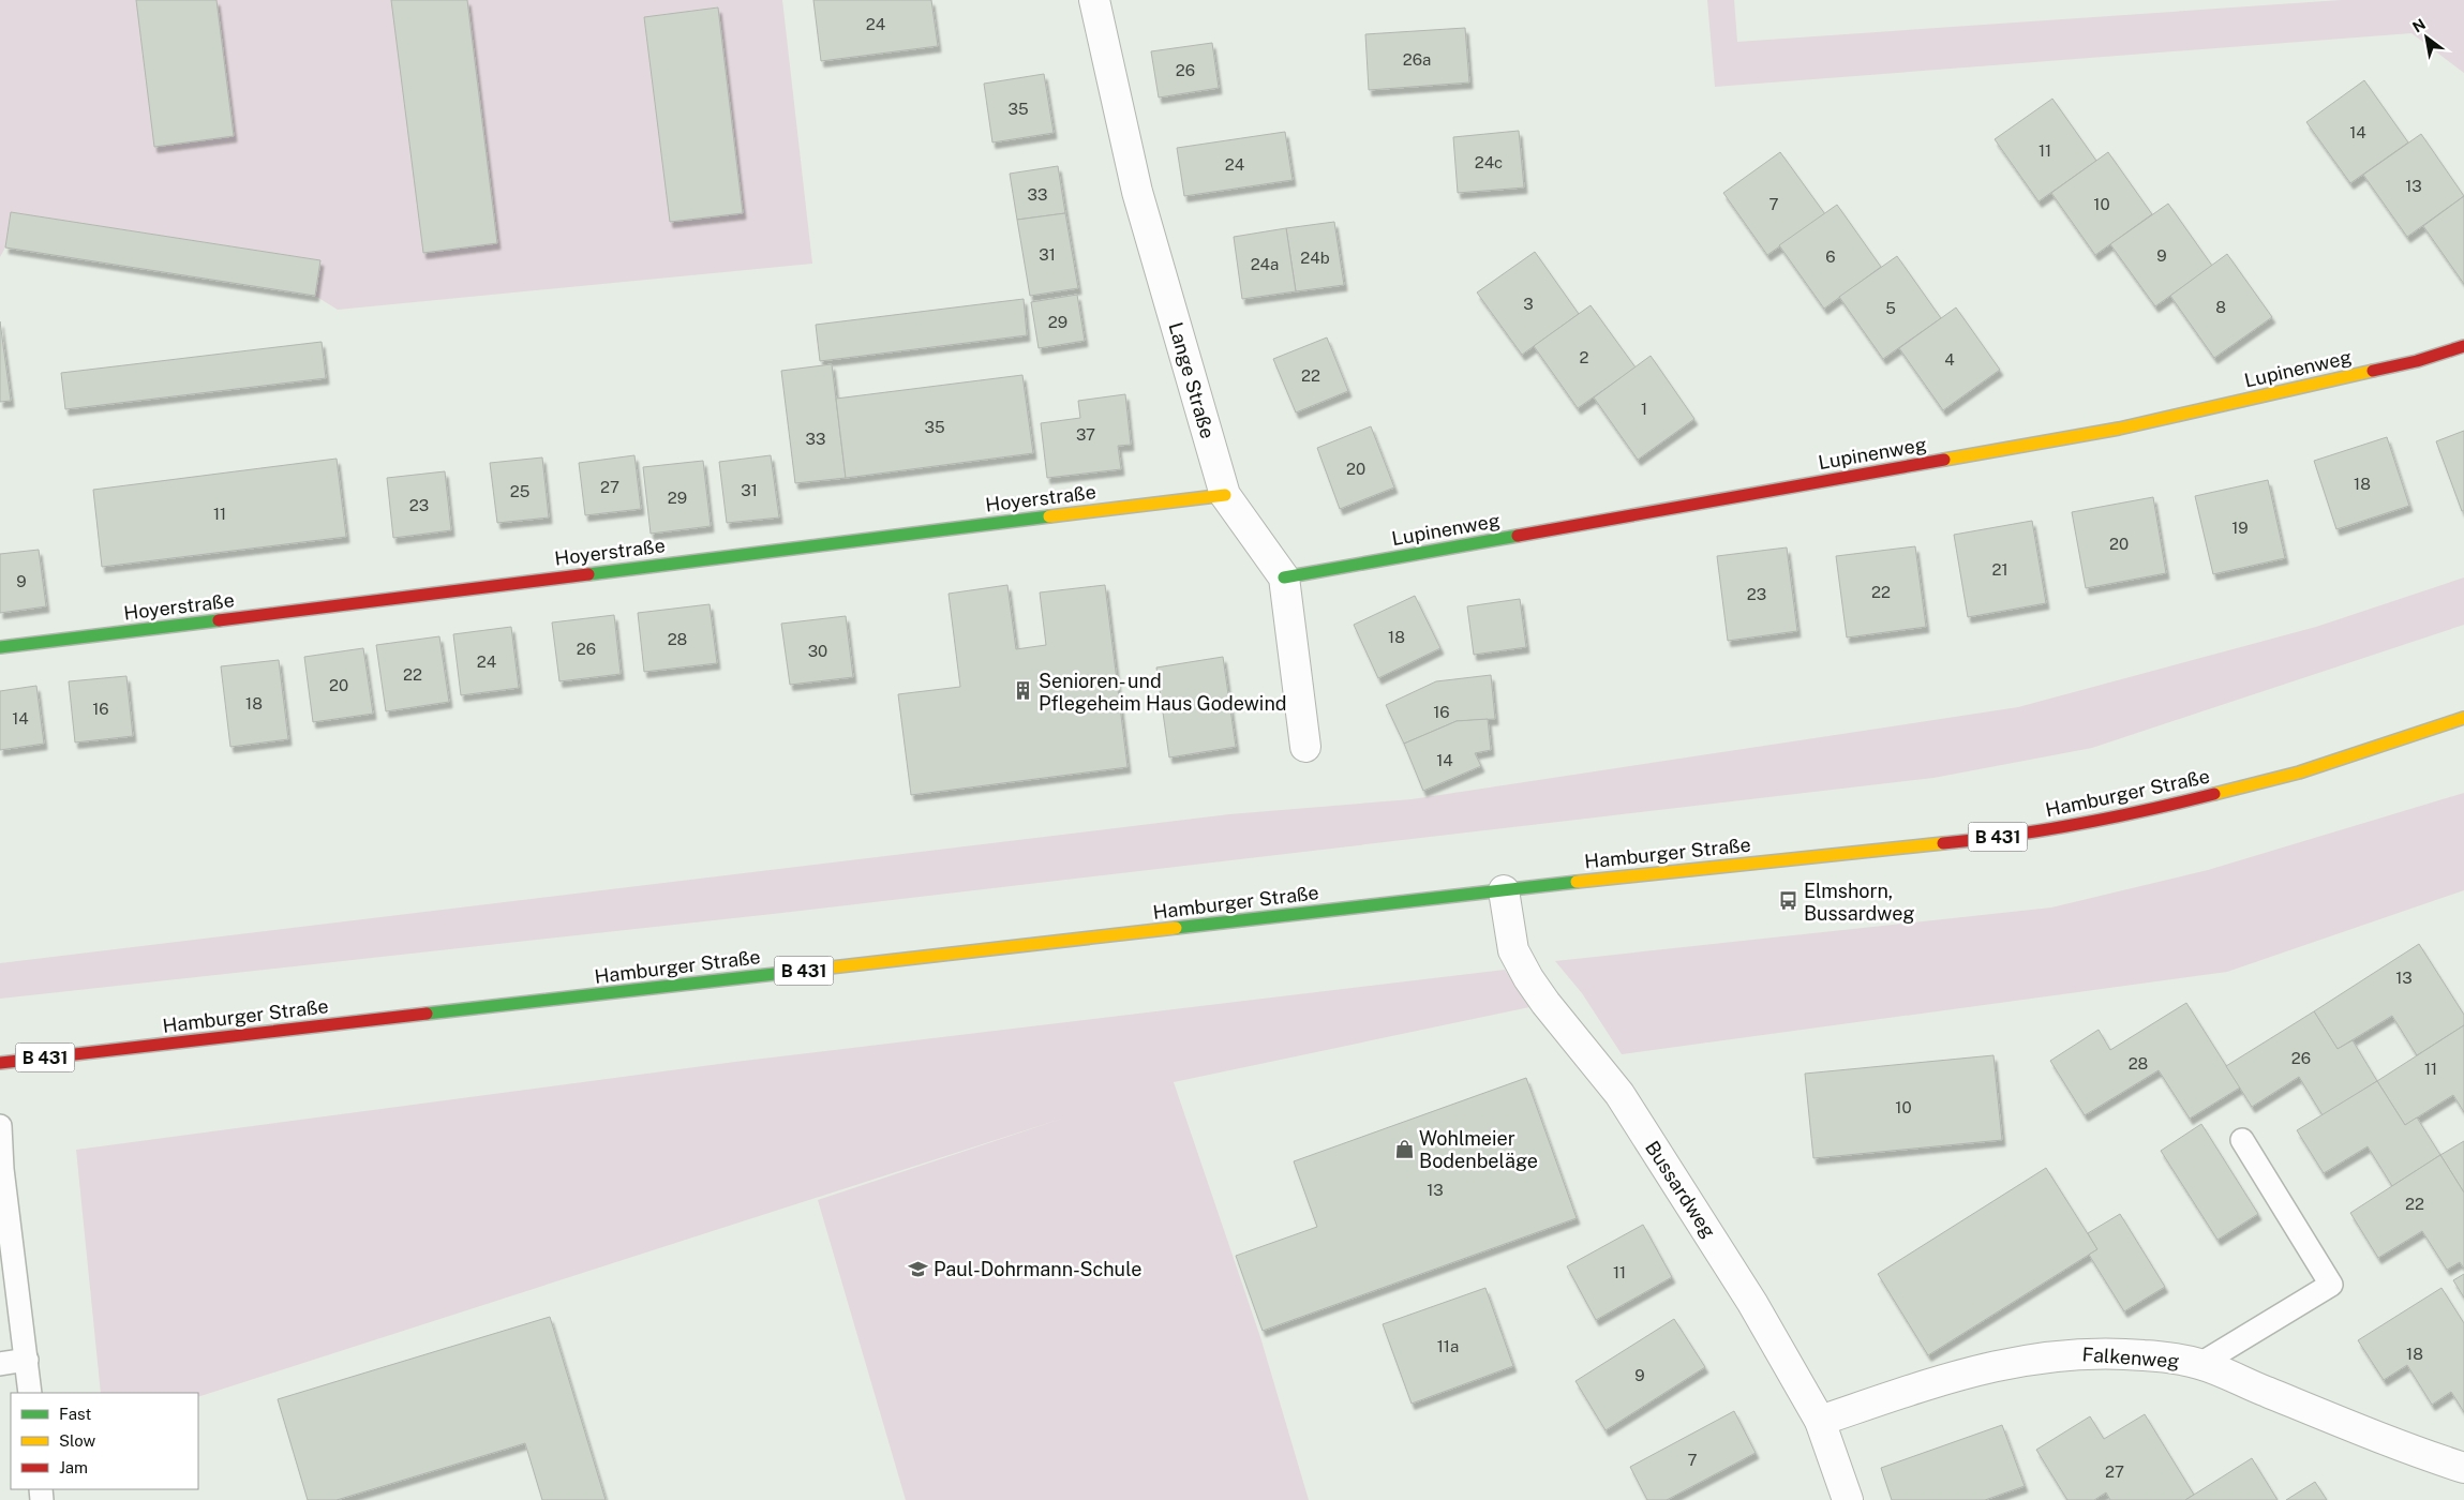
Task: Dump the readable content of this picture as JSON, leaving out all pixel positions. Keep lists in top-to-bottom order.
{
  "streets": {
    "main road": [
      "Lupinenweg",
      "Hoyerstraße",
      "Hamburger Straße",
      "B 431"
    ],
    "street": ["Lange Straße", "Bussardweg", "Falkenweg"]
  },
  "crossings": [
    ["Lupinenweg", "Lange Straße"],
    ["Lange Straße", "Hoyerstraße"],
    ["Hamburger Straße", "Bussardweg"],
    ["Bussardweg", "Falkenweg"]
  ],
  "places": {
    "building": ["Senioren- und Pflegeheim Haus Godewind"],
    "bus stop": ["Elmshorn, Bussardweg"],
    "shop": ["Wohlmeier Bodenbeläge"],
    "school or university": ["Paul-Dohrmann-Schule"]
  },
  "house_numbers": [
    "24",
    "26a",
    "26",
    "35",
    "14",
    "11",
    "24c",
    "24",
    "13",
    "33",
    "7",
    "10",
    "31",
    "9",
    "6",
    "24b",
    "24a",
    "3",
    "8",
    "5",
    "29",
    "2",
    "4",
    "22",
    "1",
    "35",
    "37",
    "33",
    "20",
    "18",
    "27",
    "31",
    "25",
    "29",
    "23",
    "11",
    "19",
    "20",
    "21",
    "9",
    "22",
    "23",
    "18",
    "28",
    "26",
    "30",
    "24",
    "22",
    "20",
    "18",
    "16",
    "16",
    "14",
    "14",
    "13",
    "26",
    "28",
    "11",
    "10",
    "13",
    "22",
    "11",
    "11a",
    "18",
    "9",
    "7",
    "27"
  ],
  "legend": ["Fast", "Slow", "Jam"],
  "north": "top left"
}
